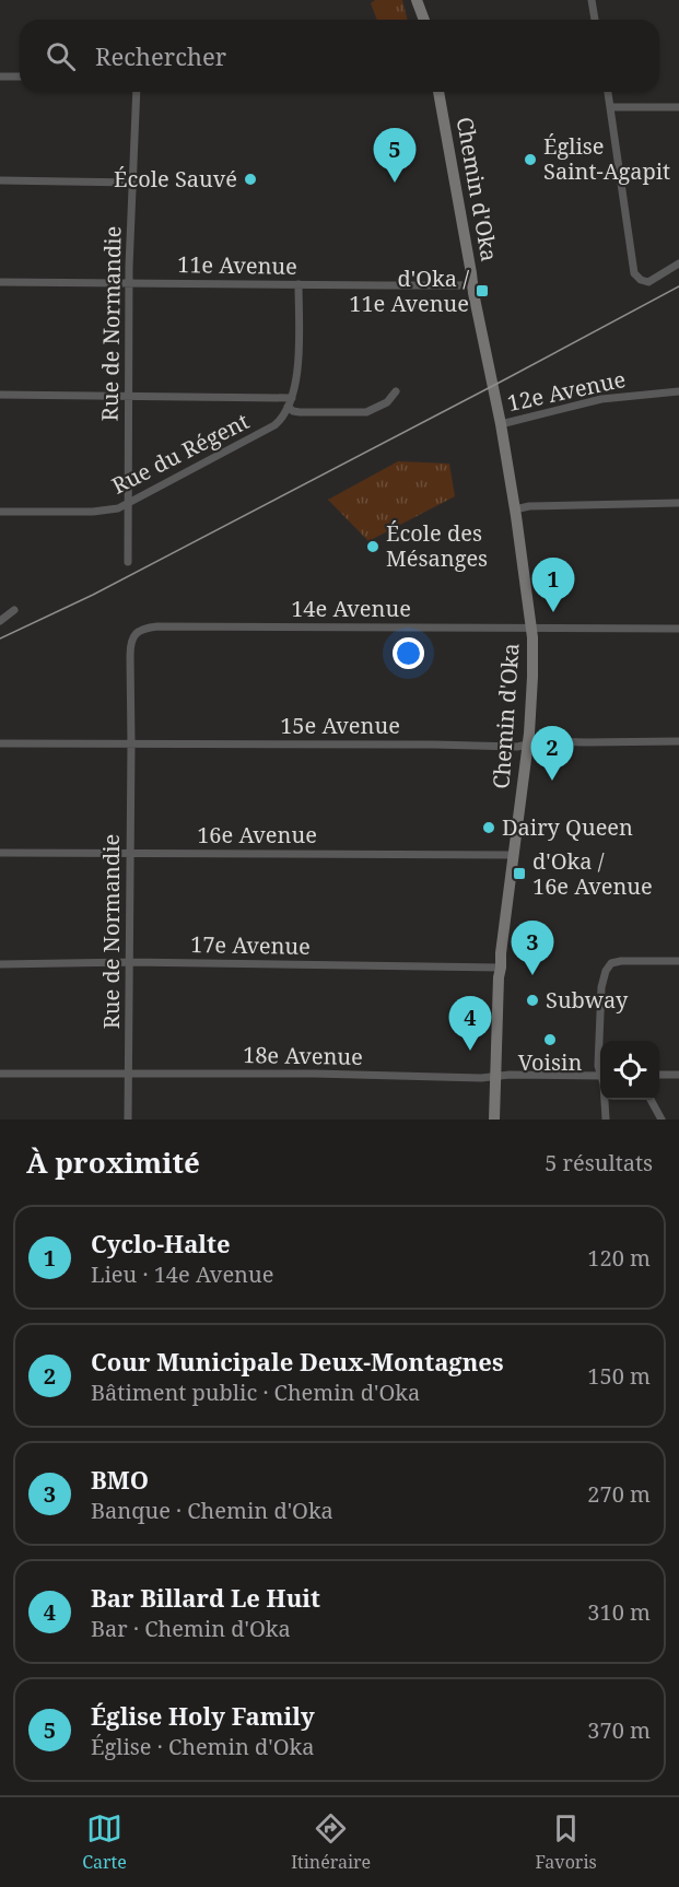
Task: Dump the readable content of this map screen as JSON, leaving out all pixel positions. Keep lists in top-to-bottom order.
{
  "streets": {
    "main road": ["Chemin d'Oka"],
    "street": [
      "11e Avenue",
      "Rue de Normandie",
      "12e Avenue",
      "Rue du Régent",
      "14e Avenue",
      "15e Avenue",
      "16e Avenue",
      "17e Avenue",
      "18e Avenue"
    ]
  },
  "crossings": [
    ["Chemin d'Oka", "11e Avenue"],
    ["Chemin d'Oka", "12e Avenue"],
    ["Chemin d'Oka", "14e Avenue"],
    ["Chemin d'Oka", "15e Avenue"],
    ["Chemin d'Oka", "16e Avenue"],
    ["Chemin d'Oka", "17e Avenue"],
    ["Chemin d'Oka", "18e Avenue"],
    ["11e Avenue", "Rue de Normandie"],
    ["11e Avenue", "Rue du Régent"],
    ["Rue de Normandie", "Rue du Régent"],
    ["Rue de Normandie", "14e Avenue"],
    ["Rue de Normandie", "15e Avenue"],
    ["Rue de Normandie", "16e Avenue"],
    ["Rue de Normandie", "17e Avenue"],
    ["Rue de Normandie", "18e Avenue"],
    ["14e Avenue", "15e Avenue"]
  ],
  "places": {
    "other": [
      "Église Saint-Agapit",
      "École Sauvé",
      "École des Mésanges",
      "Dairy Queen",
      "Subway",
      "Voisin"
    ],
    "transit": ["d'Oka / 11e Avenue", "d'Oka / 16e Avenue"]
  },
  "page": {
    "search": "Rechercher",
    "pins": [
      "5",
      "1",
      "2",
      "3",
      "4"
    ],
    "heading": ["À proximité", "5 résultats"],
    "list": [
      {
        "mark": "1",
        "name": "Cyclo-Halte",
        "note": "Lieu · 14e Avenue",
        "value": "120 m"
      },
      {
        "mark": "2",
        "name": "Cour Municipale Deux-Montagnes",
        "note": "Bâtiment public · Chemin d'Oka",
        "value": "150 m"
      },
      {
        "mark": "3",
        "name": "BMO",
        "note": "Banque · Chemin d'Oka",
        "value": "270 m"
      },
      {
        "mark": "4",
        "name": "Bar Billard Le Huit",
        "note": "Bar · Chemin d'Oka",
        "value": "310 m"
      },
      {
        "mark": "5",
        "name": "Église Holy Family",
        "note": "Église · Chemin d'Oka",
        "value": "370 m"
      }
    ],
    "nav": ["Carte", "Itinéraire", "Favoris"]
  }
}
